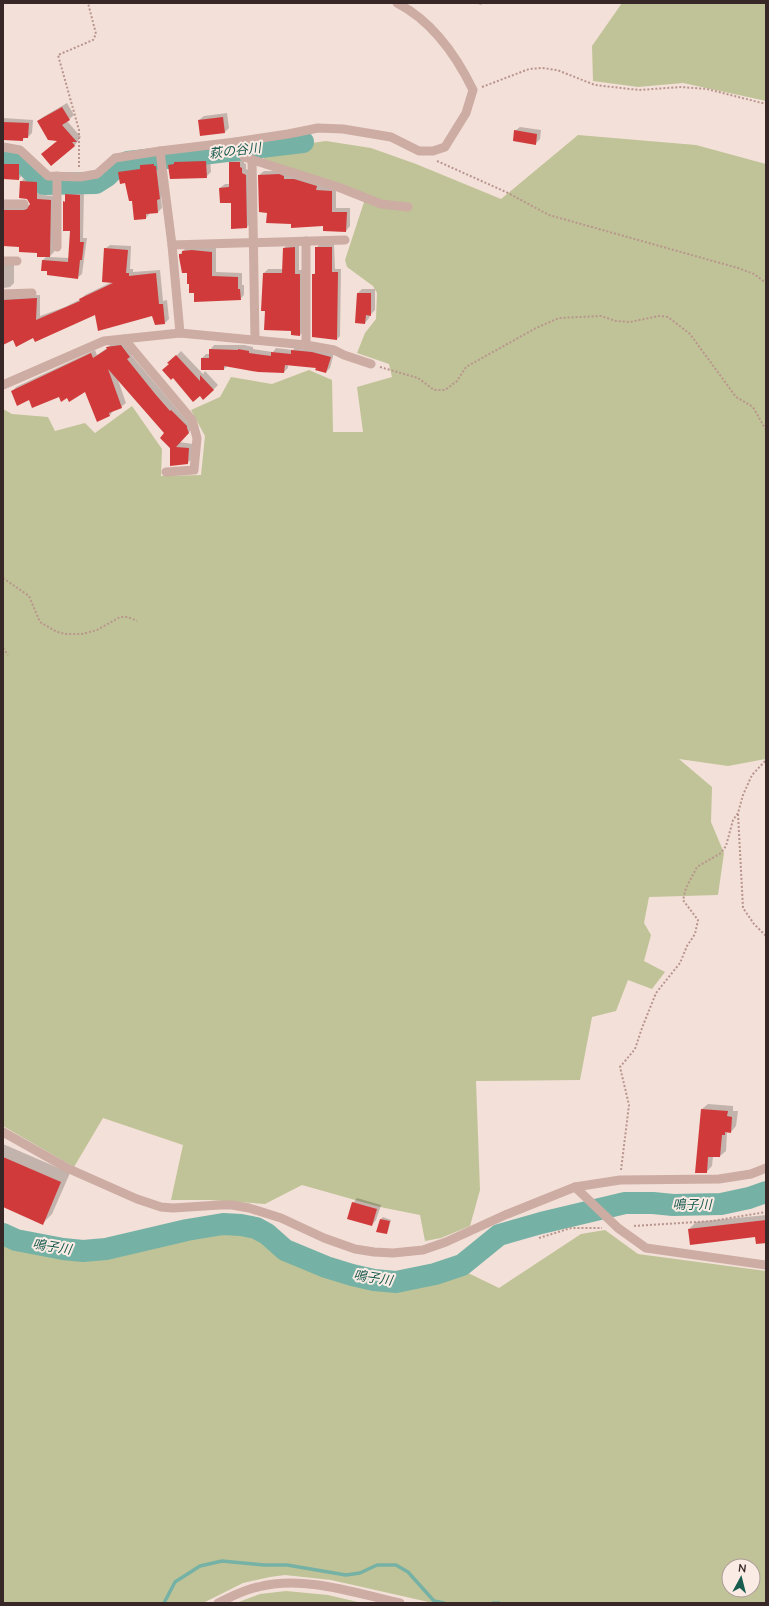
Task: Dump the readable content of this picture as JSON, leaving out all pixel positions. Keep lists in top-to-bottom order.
{
  "water": ["萩の谷川", "鳴子川"],
  "north": "top"
}
